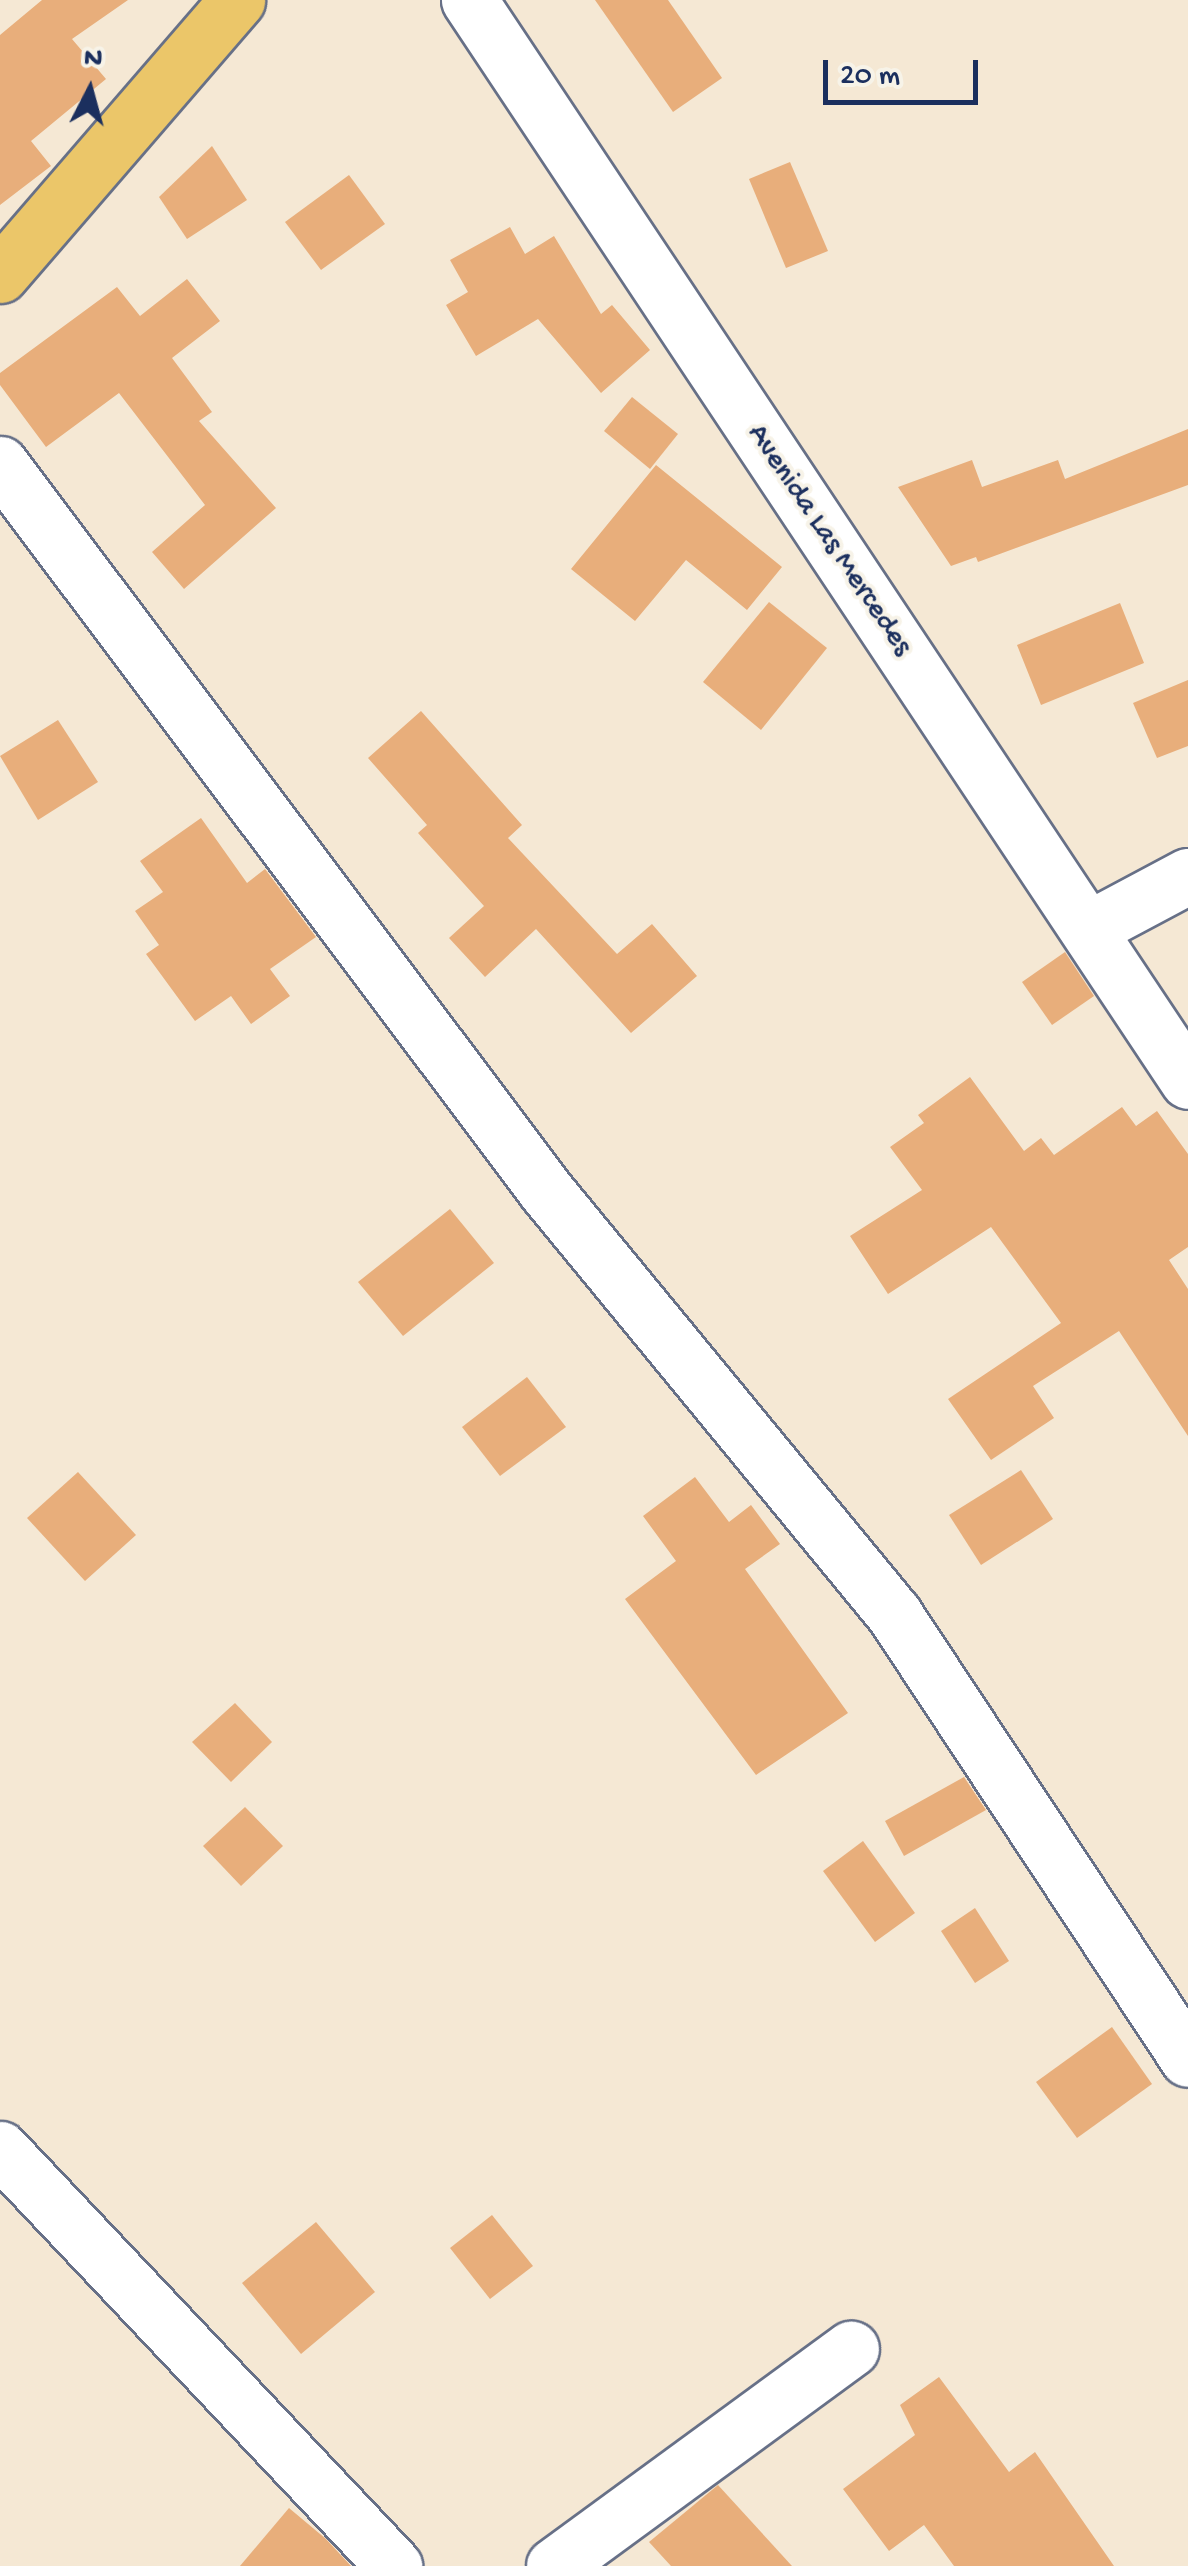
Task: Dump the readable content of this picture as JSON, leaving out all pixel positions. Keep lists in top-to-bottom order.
{
  "streets": {
    "street": ["Avenida Las Mercedes"]
  },
  "scale_bar": "20 m",
  "north": "top"
}
